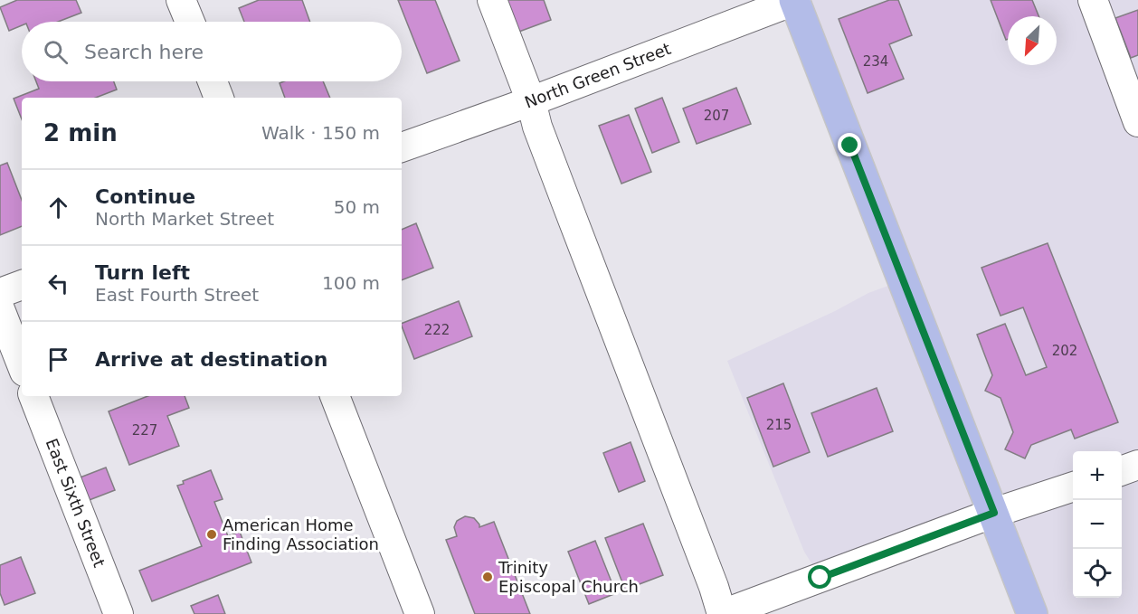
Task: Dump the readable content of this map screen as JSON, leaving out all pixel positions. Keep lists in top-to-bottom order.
{
  "streets": {
    "street": ["North Green Street", "East Sixth Street"]
  },
  "places": ["American Home Finding Association", "Trinity Episcopal Church"],
  "house_numbers": [
    "234",
    "207",
    "222",
    "202",
    "215",
    "227"
  ],
  "north": "bottom left",
  "page": {
    "search": "Search here",
    "heading": ["2 min", "Walk · 150 m"],
    "list": [
      ["Continue", "North Market Street", "50 m"],
      ["Turn left", "East Fourth Street", "100 m"],
      "Arrive at destination"
    ],
    "map_buttons": ["+", "−"]
  }
}
